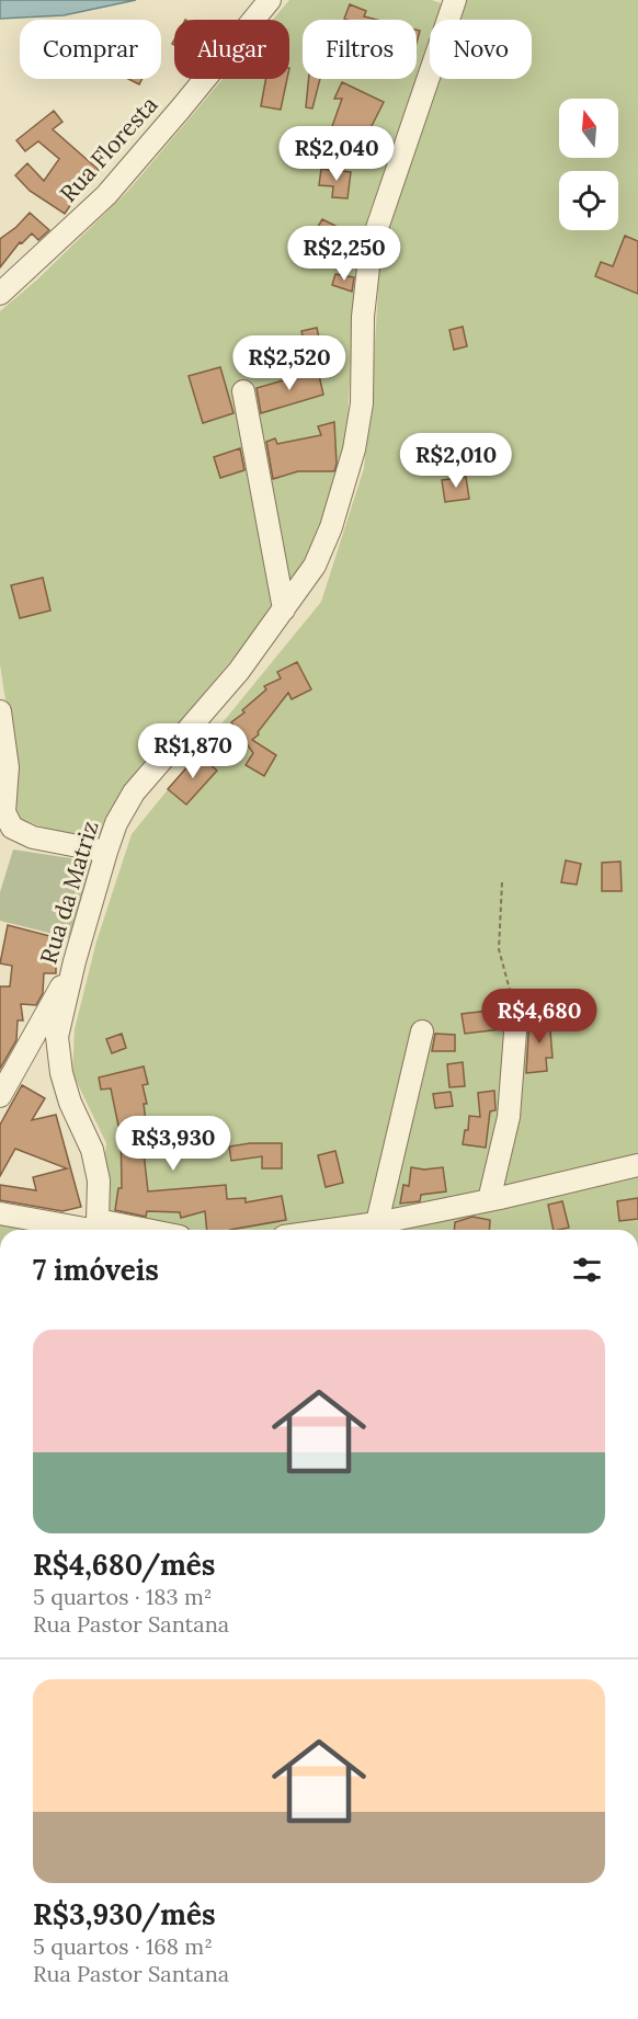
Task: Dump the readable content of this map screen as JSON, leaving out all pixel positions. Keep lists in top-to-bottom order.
{
  "streets": {
    "street": ["Rua Floresta", "Rua da Matriz"]
  },
  "north": "top",
  "page": {
    "chip": [
      "Comprar",
      "Alugar",
      "Filtros",
      "Novo"
    ],
    "price": [
      "R$2,040",
      "R$2,250",
      "R$2,520",
      "R$2,010",
      "R$1,870",
      "R$4,680",
      "R$3,930"
    ],
    "heading": "7 imóveis",
    "list": [
      {
        "name": "R$4,680/mês",
        "note": "5 quartos · 183 m² · Rua Pastor Santana"
      },
      {
        "name": "R$3,930/mês",
        "note": "5 quartos · 168 m² · Rua Pastor Santana"
      }
    ]
  }
}
